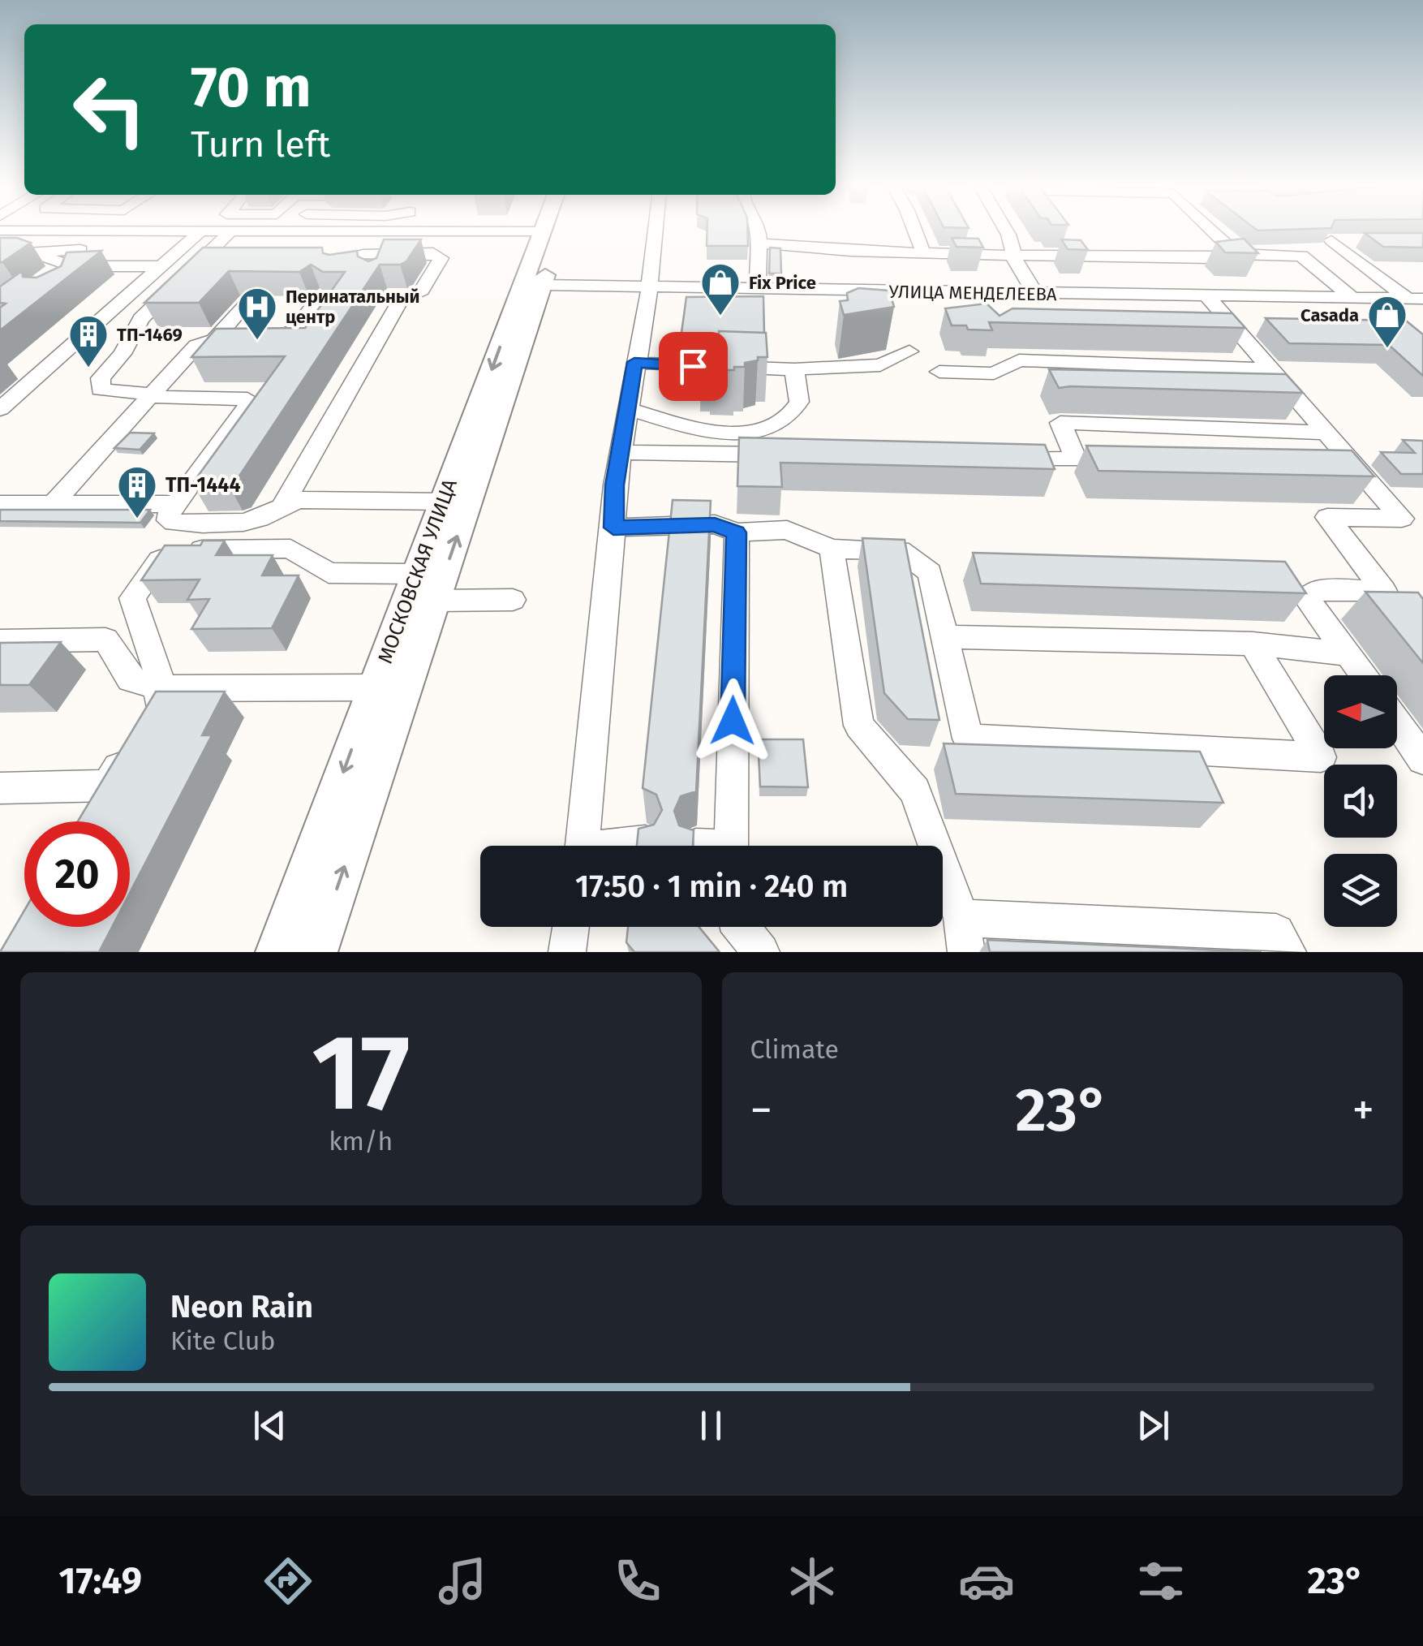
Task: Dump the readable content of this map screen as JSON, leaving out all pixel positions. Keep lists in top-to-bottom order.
{
  "streets": {
    "main road": ["МОСКОВСКАЯ УЛИЦА"],
    "street": ["УЛИЦА МЕНДЕЛЕЕВА"]
  },
  "crossings": [
    ["УЛИЦА МЕНДЕЛЕЕВА", "МОСКОВСКАЯ УЛИЦА"]
  ],
  "places": {
    "shop": ["Fix Price", "Casada"],
    "hospital": ["Перинатальный центр"],
    "building": ["ТП-1469", "ТП-1444"]
  },
  "north": "left",
  "page": {
    "turn": ["70 m", "Turn left"],
    "limit": "20",
    "trip": "17:50 · 1 min · 240 m",
    "tile": [
      ["17", "km/h"],
      "Climate"
    ],
    "heat": ["−", "23°", "+"],
    "song": ["Neon Rain", "Kite Club"],
    "tabs": ["17:49", "23°"]
  }
}
